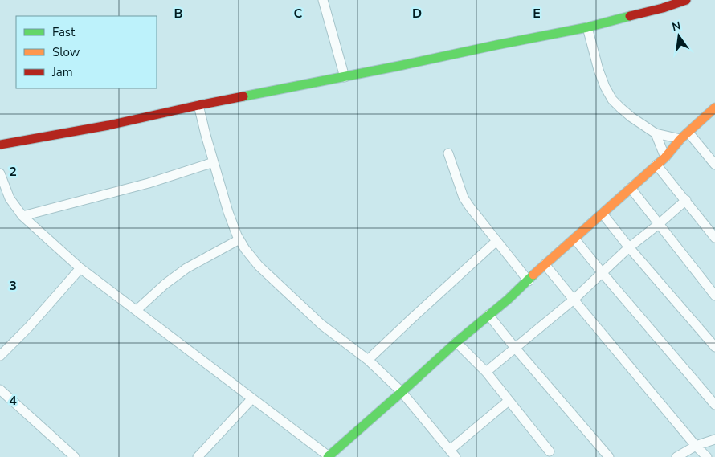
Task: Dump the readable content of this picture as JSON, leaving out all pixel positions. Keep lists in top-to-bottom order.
{
  "legend": ["Fast", "Slow", "Jam"],
  "north": "top",
  "grid": {
    "columns": [
      "B",
      "C",
      "D",
      "E"
    ],
    "rows": ["2", "3", "4"]
  }
}
